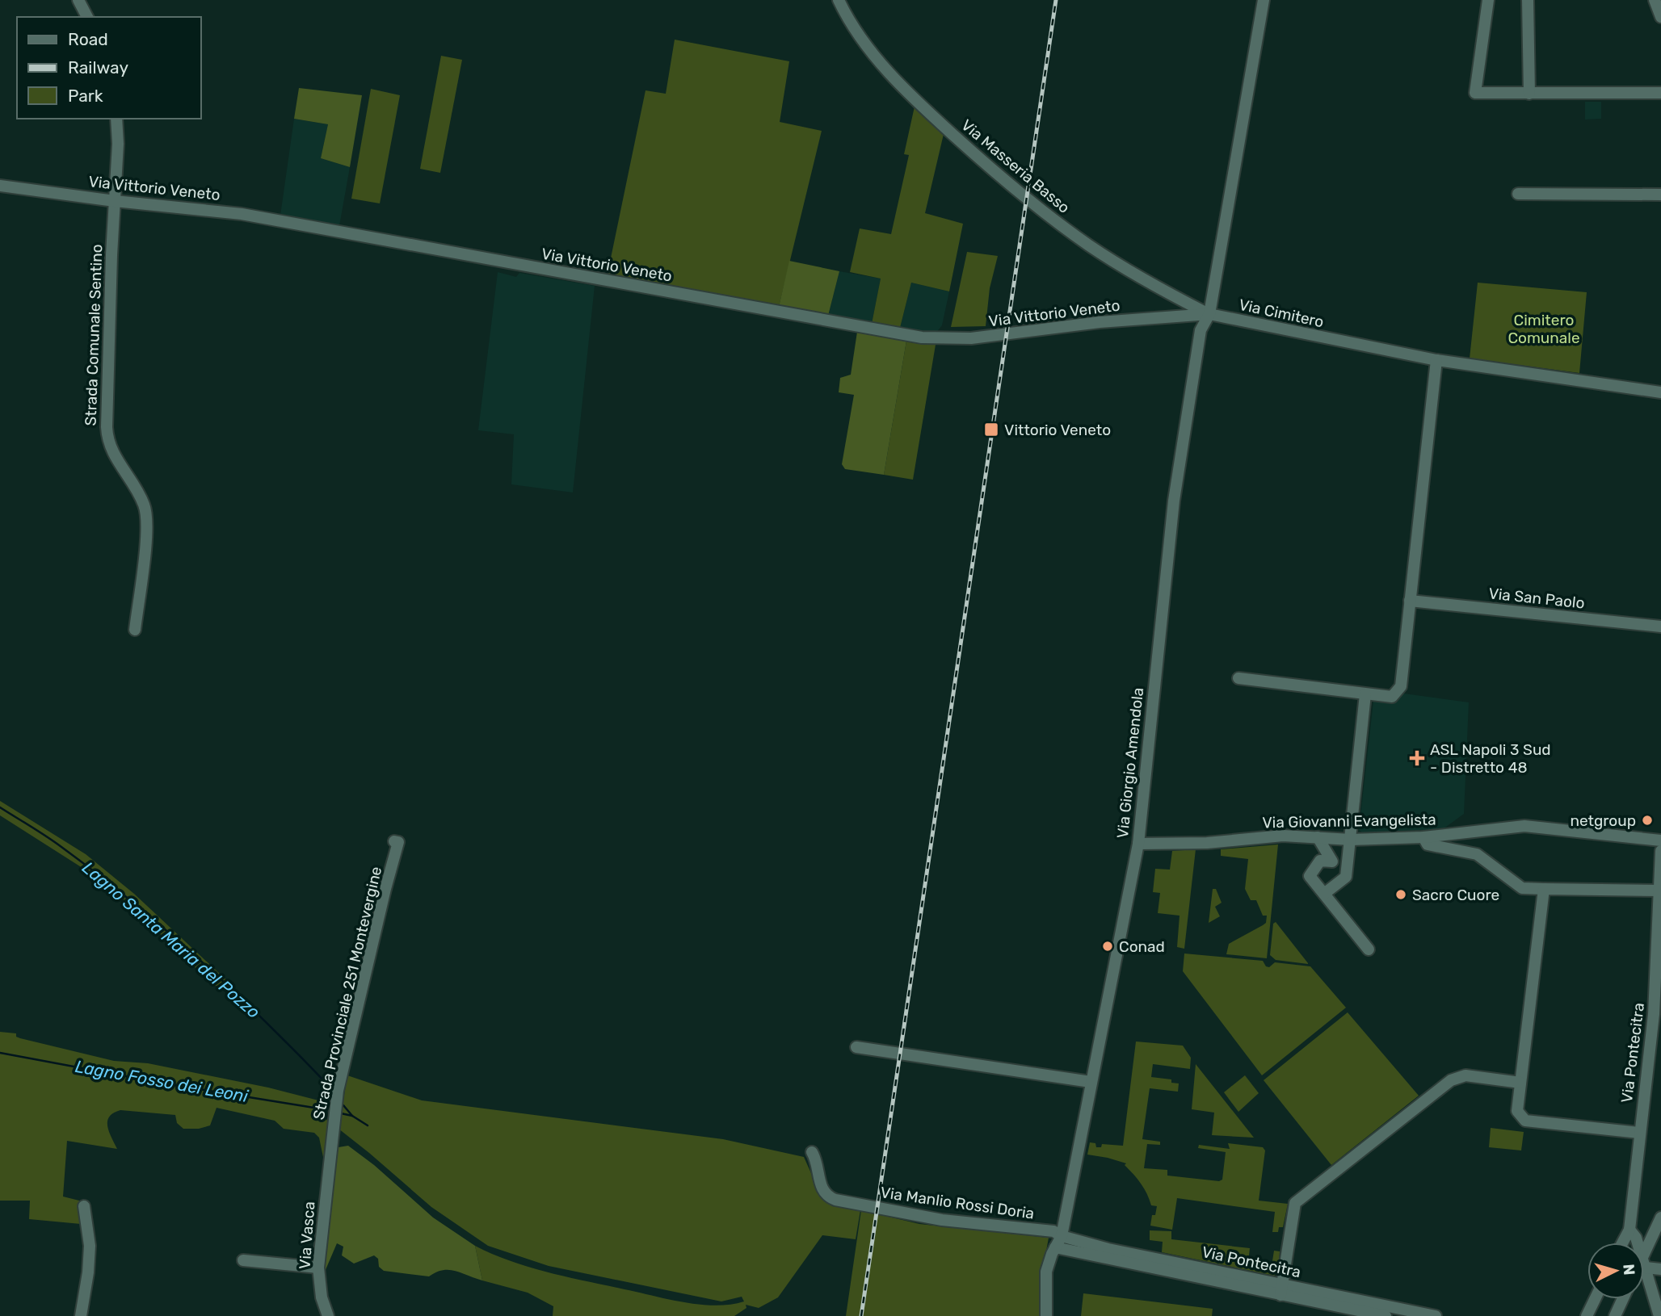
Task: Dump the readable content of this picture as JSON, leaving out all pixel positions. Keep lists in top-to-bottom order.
{
  "streets": {
    "street": [
      "Via Masseria Basso",
      "Via Vittorio Veneto",
      "Via Cimitero",
      "Strada Comunale Sentino",
      "Via San Paolo",
      "Via Giorgio Amendola",
      "Via Giovanni Evangelista",
      "Strada Provinciale 251 Montevergine",
      "Via Pontecitra",
      "Via Manlio Rossi Doria",
      "Via Vasca"
    ]
  },
  "crossings": [
    ["Via Masseria Basso", "Via Vittorio Veneto"],
    ["Via Masseria Basso", "Via Cimitero"],
    ["Via Masseria Basso", "Via Giorgio Amendola"],
    ["Via Vittorio Veneto", "Via Cimitero"],
    ["Via Vittorio Veneto", "Strada Comunale Sentino"],
    ["Via Vittorio Veneto", "Via Giorgio Amendola"],
    ["Via Cimitero", "Via Giorgio Amendola"],
    ["Via Giorgio Amendola", "Via Giovanni Evangelista"],
    ["Via Giorgio Amendola", "Via Pontecitra"],
    ["Via Giorgio Amendola", "Via Manlio Rossi Doria"],
    ["Strada Provinciale 251 Montevergine", "Via Vasca"],
    ["Via Pontecitra", "Via Manlio Rossi Doria"]
  ],
  "water": ["Lagno Santa Maria del Pozzo", "Lagno Fosso dei Leoni"],
  "parks": ["Cimitero Comunale"],
  "places": {
    "transit": ["Vittorio Veneto"],
    "health": ["ASL Napoli 3 Sud - Distretto 48"],
    "other": ["netgroup", "Sacro Cuore", "Conad"]
  },
  "legend": ["Road", "Railway", "Park"],
  "north": "right"
}
